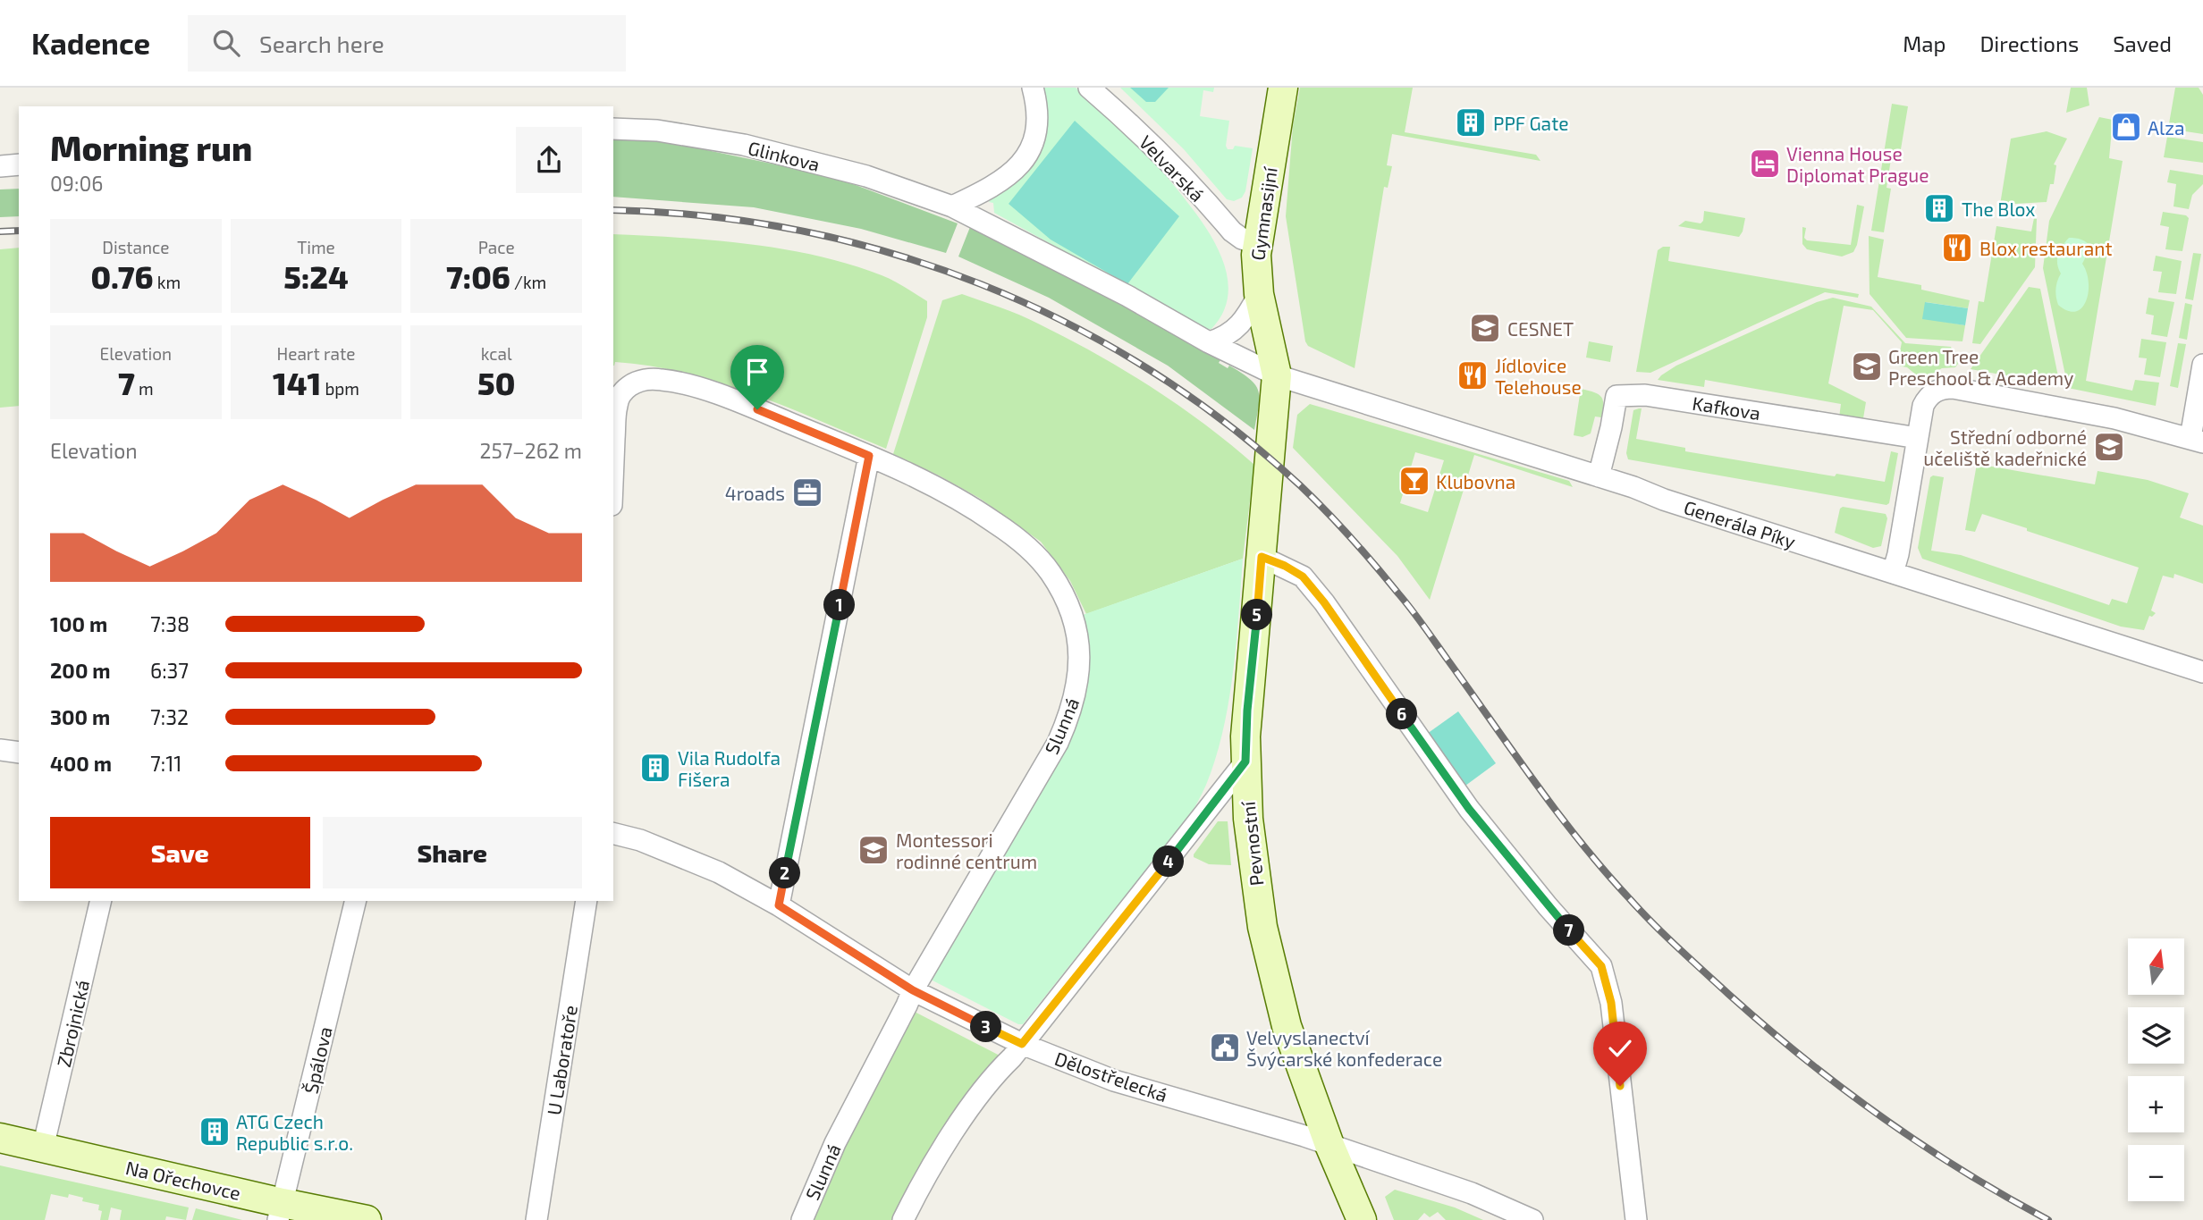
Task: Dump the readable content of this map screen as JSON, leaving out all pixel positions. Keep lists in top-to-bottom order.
{
  "streets": {
    "street": [
      "Glinkova",
      "Velvarská",
      "Gymnasijní",
      "Kafkova",
      "Generála Píky",
      "Slunná",
      "Pevnostní",
      "Zbrojnická",
      "Špálova",
      "U Laboratoře",
      "Dělostřelecká",
      "Na Ořechovce"
    ]
  },
  "crossings": [
    ["Glinkova", "Gymnasijní"],
    ["Glinkova", "Generála Píky"],
    ["Glinkova", "Pevnostní"],
    ["Velvarská", "Gymnasijní"],
    ["Gymnasijní", "Generála Píky"],
    ["Gymnasijní", "Pevnostní"],
    ["Kafkova", "Generála Píky"],
    ["Generála Píky", "Pevnostní"],
    ["Slunná", "Dělostřelecká"],
    ["Pevnostní", "Dělostřelecká"],
    ["Zbrojnická", "Na Ořechovce"],
    ["Špálova", "Na Ořechovce"]
  ],
  "places": {
    "building": [
      "PPF Gate",
      "The Blox",
      "Vila Rudolfa Fišera",
      "ATG Czech Republic s.r.o."
    ],
    "shop": ["Alza"],
    "hotel": ["Vienna House Diplomat Prague"],
    "restaurant": ["Blox restaurant", "Jídlovice Telehouse"],
    "school or university": [
      "CESNET",
      "Green Tree Preschool & Academy",
      "Střední odborné učeliště kadeřnické",
      "Montessori rodinné centrum"
    ],
    "bar": ["Klubovna"],
    "office": ["4roads"],
    "public building": ["Velvyslanectví Švýcarské konfederace"]
  },
  "north": "top",
  "page": {
    "header": "Kadence",
    "search": "Search here",
    "nav": ["Map", "Directions", "Saved"],
    "heading": ["Morning run", "09:06"],
    "stats": [
      ["Distance", "0.76 km"],
      ["Time", "5:24"],
      ["Pace", "7:06 /km"],
      ["Elevation", "7 m"],
      ["Heart rate", "141 bpm"],
      ["kcal", "50"]
    ],
    "chart": ["Elevation", "257–262 m"],
    "pins": [
      "1",
      "5",
      "6",
      "4",
      "2",
      "7",
      "3"
    ],
    "list": [
      {
        "name": "100 m",
        "note": "7:38"
      },
      {
        "name": "200 m",
        "note": "6:37"
      },
      {
        "name": "300 m",
        "note": "7:32"
      },
      {
        "name": "400 m",
        "note": "7:11"
      }
    ],
    "buttons": ["Save", "Share"],
    "map_buttons": ["+", "−"]
  }
}
